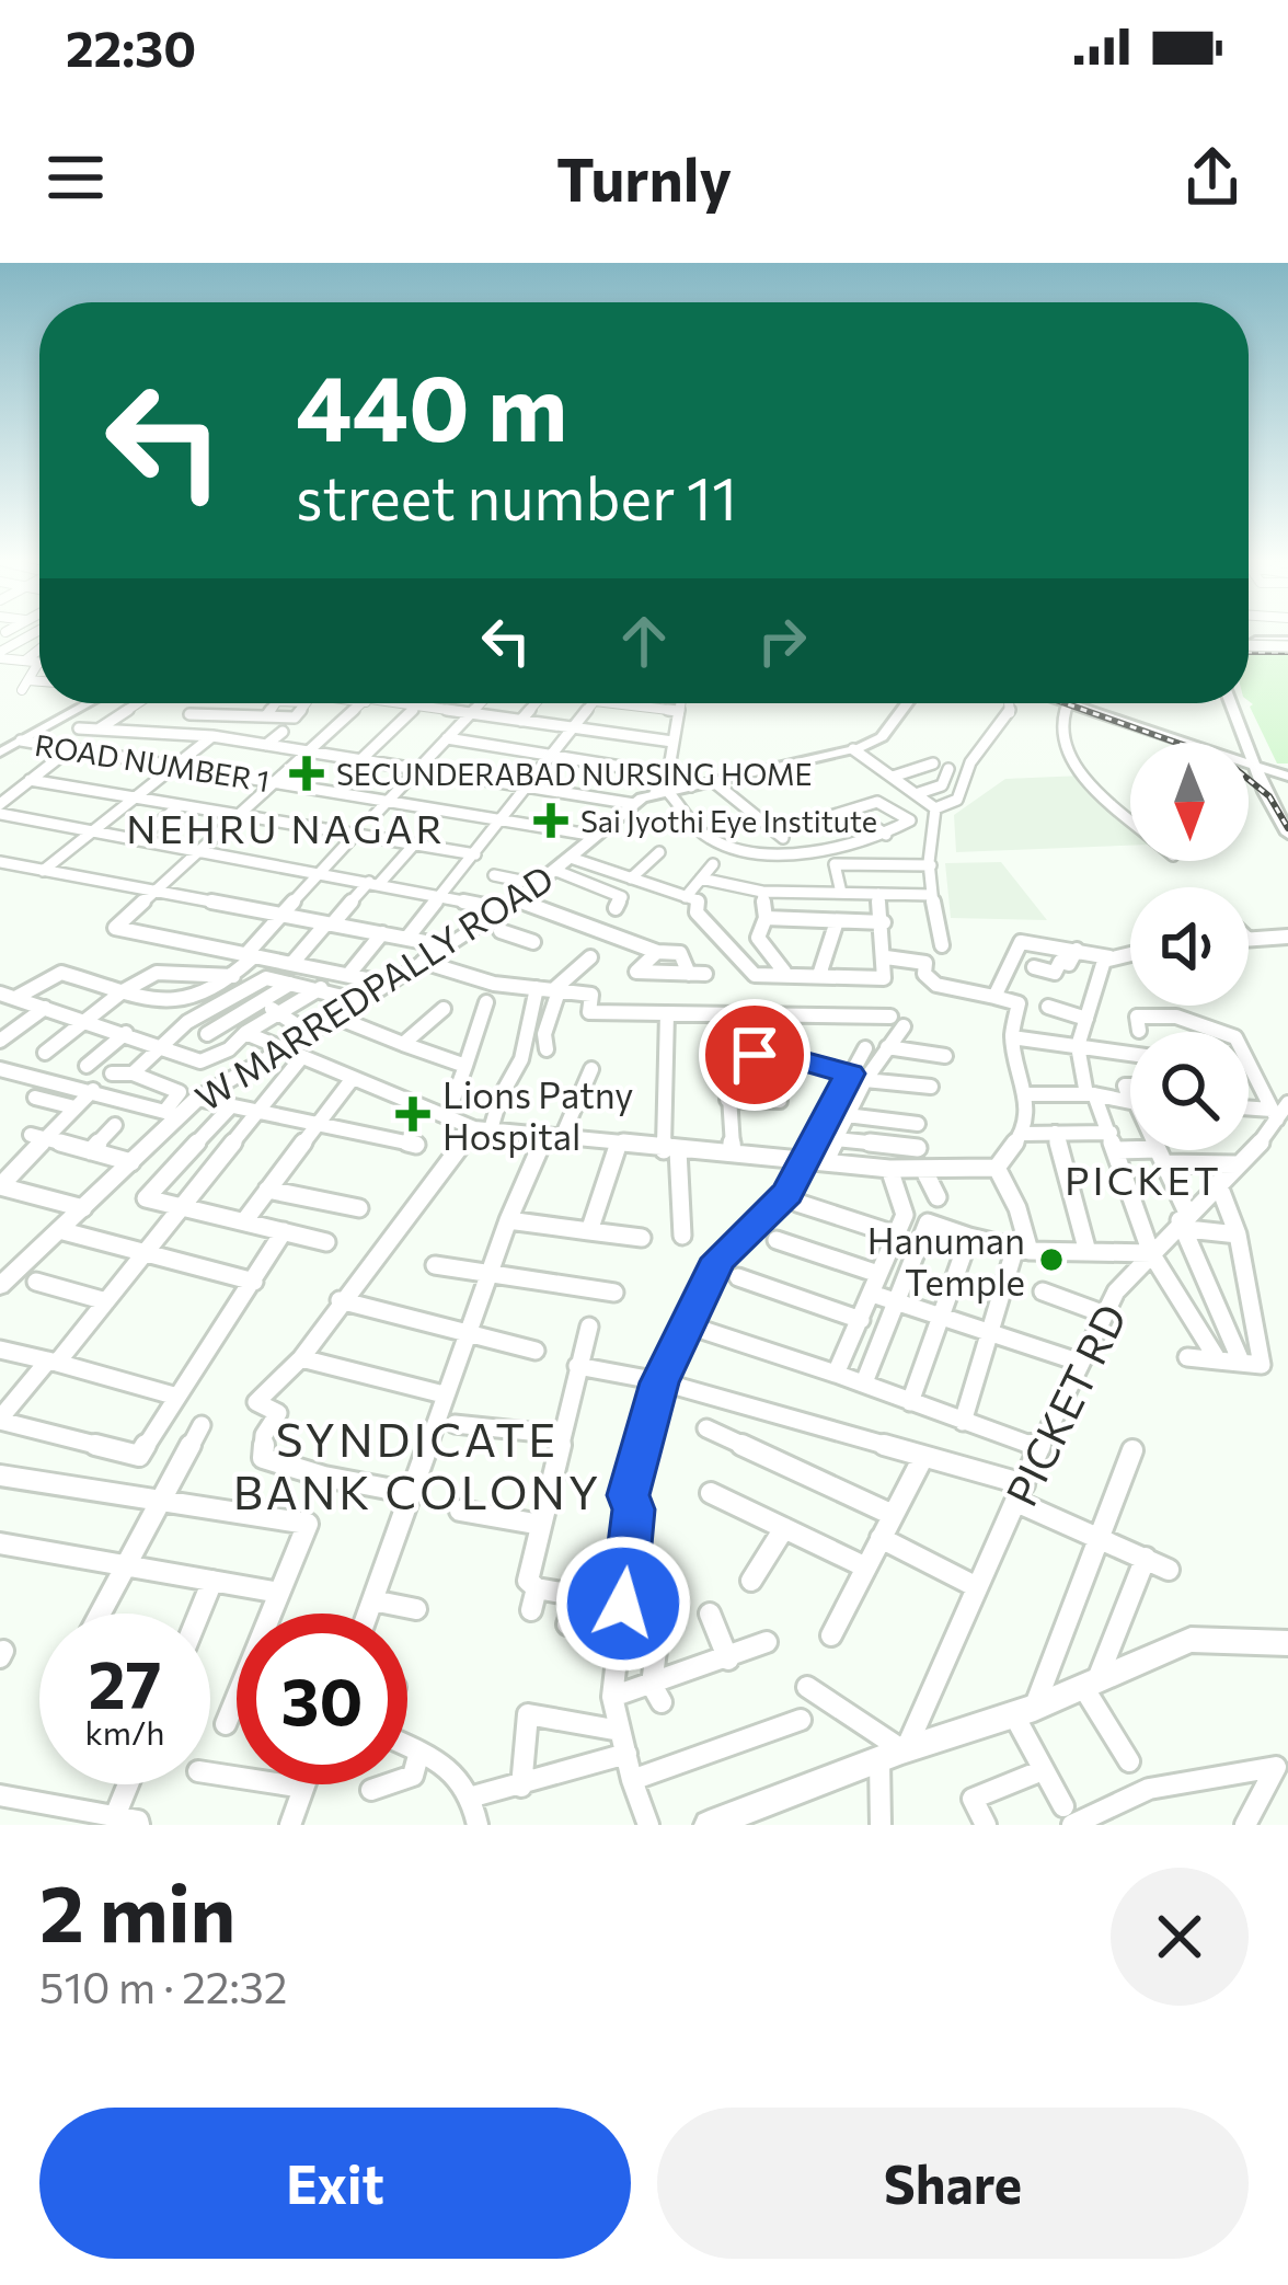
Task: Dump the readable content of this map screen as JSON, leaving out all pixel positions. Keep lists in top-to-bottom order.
{
  "streets": {
    "main road": ["W MARREDPALLY ROAD"],
    "street": ["ROAD NUMBER 1", "PICKET RD"]
  },
  "crossings": [
    ["ROAD NUMBER 1", "W MARREDPALLY ROAD"]
  ],
  "districts": ["NEHRU NAGAR", "PICKET", "SYNDICATE BANK COLONY"],
  "places": {
    "health": ["SECUNDERABAD NURSING HOME", "Sai Jyothi Eye Institute", "Lions Patny Hospital"],
    "other": ["Hanuman Temple"]
  },
  "north": "bottom",
  "page": {
    "status": "22:30",
    "header": "Turnly",
    "turn": ["440 m", "street number 11"],
    "speed": "27 km/h",
    "limit": "30",
    "heading": ["2 min", "510 m · 22:32"],
    "buttons": ["Exit", "Share"]
  }
}
